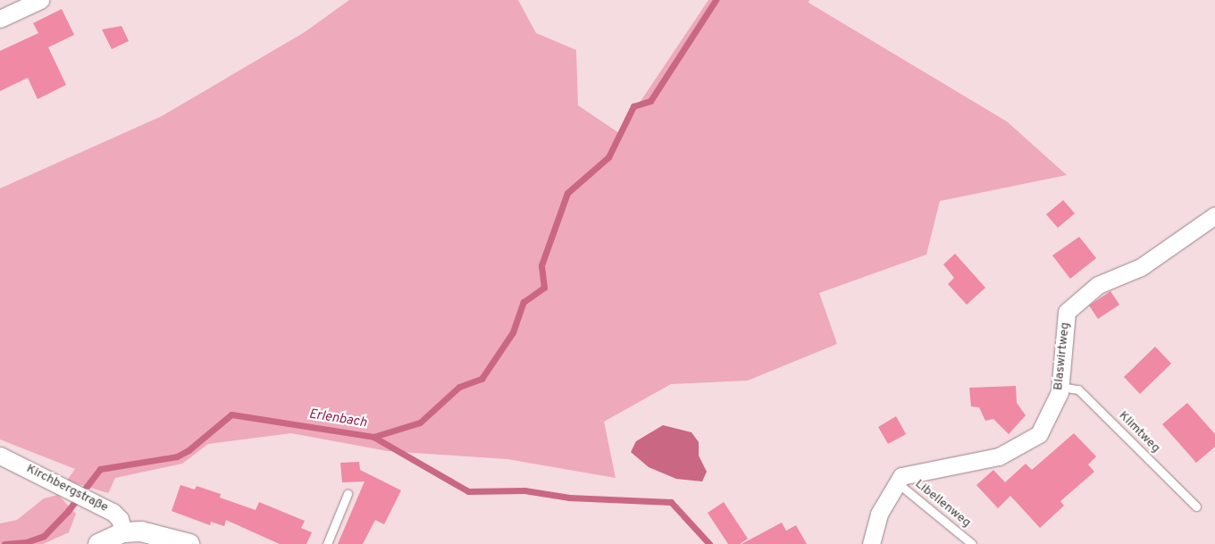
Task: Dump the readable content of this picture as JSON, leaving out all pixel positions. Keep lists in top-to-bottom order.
{
  "streets": {
    "street": ["Blaswirtweg", "Kirchbergstraße"],
    "lane": ["Klimtweg", "Libellenweg"]
  },
  "crossings": [
    ["Blaswirtweg", "Klimtweg"],
    ["Blaswirtweg", "Libellenweg"]
  ],
  "water": ["Erlenbach"]
}
